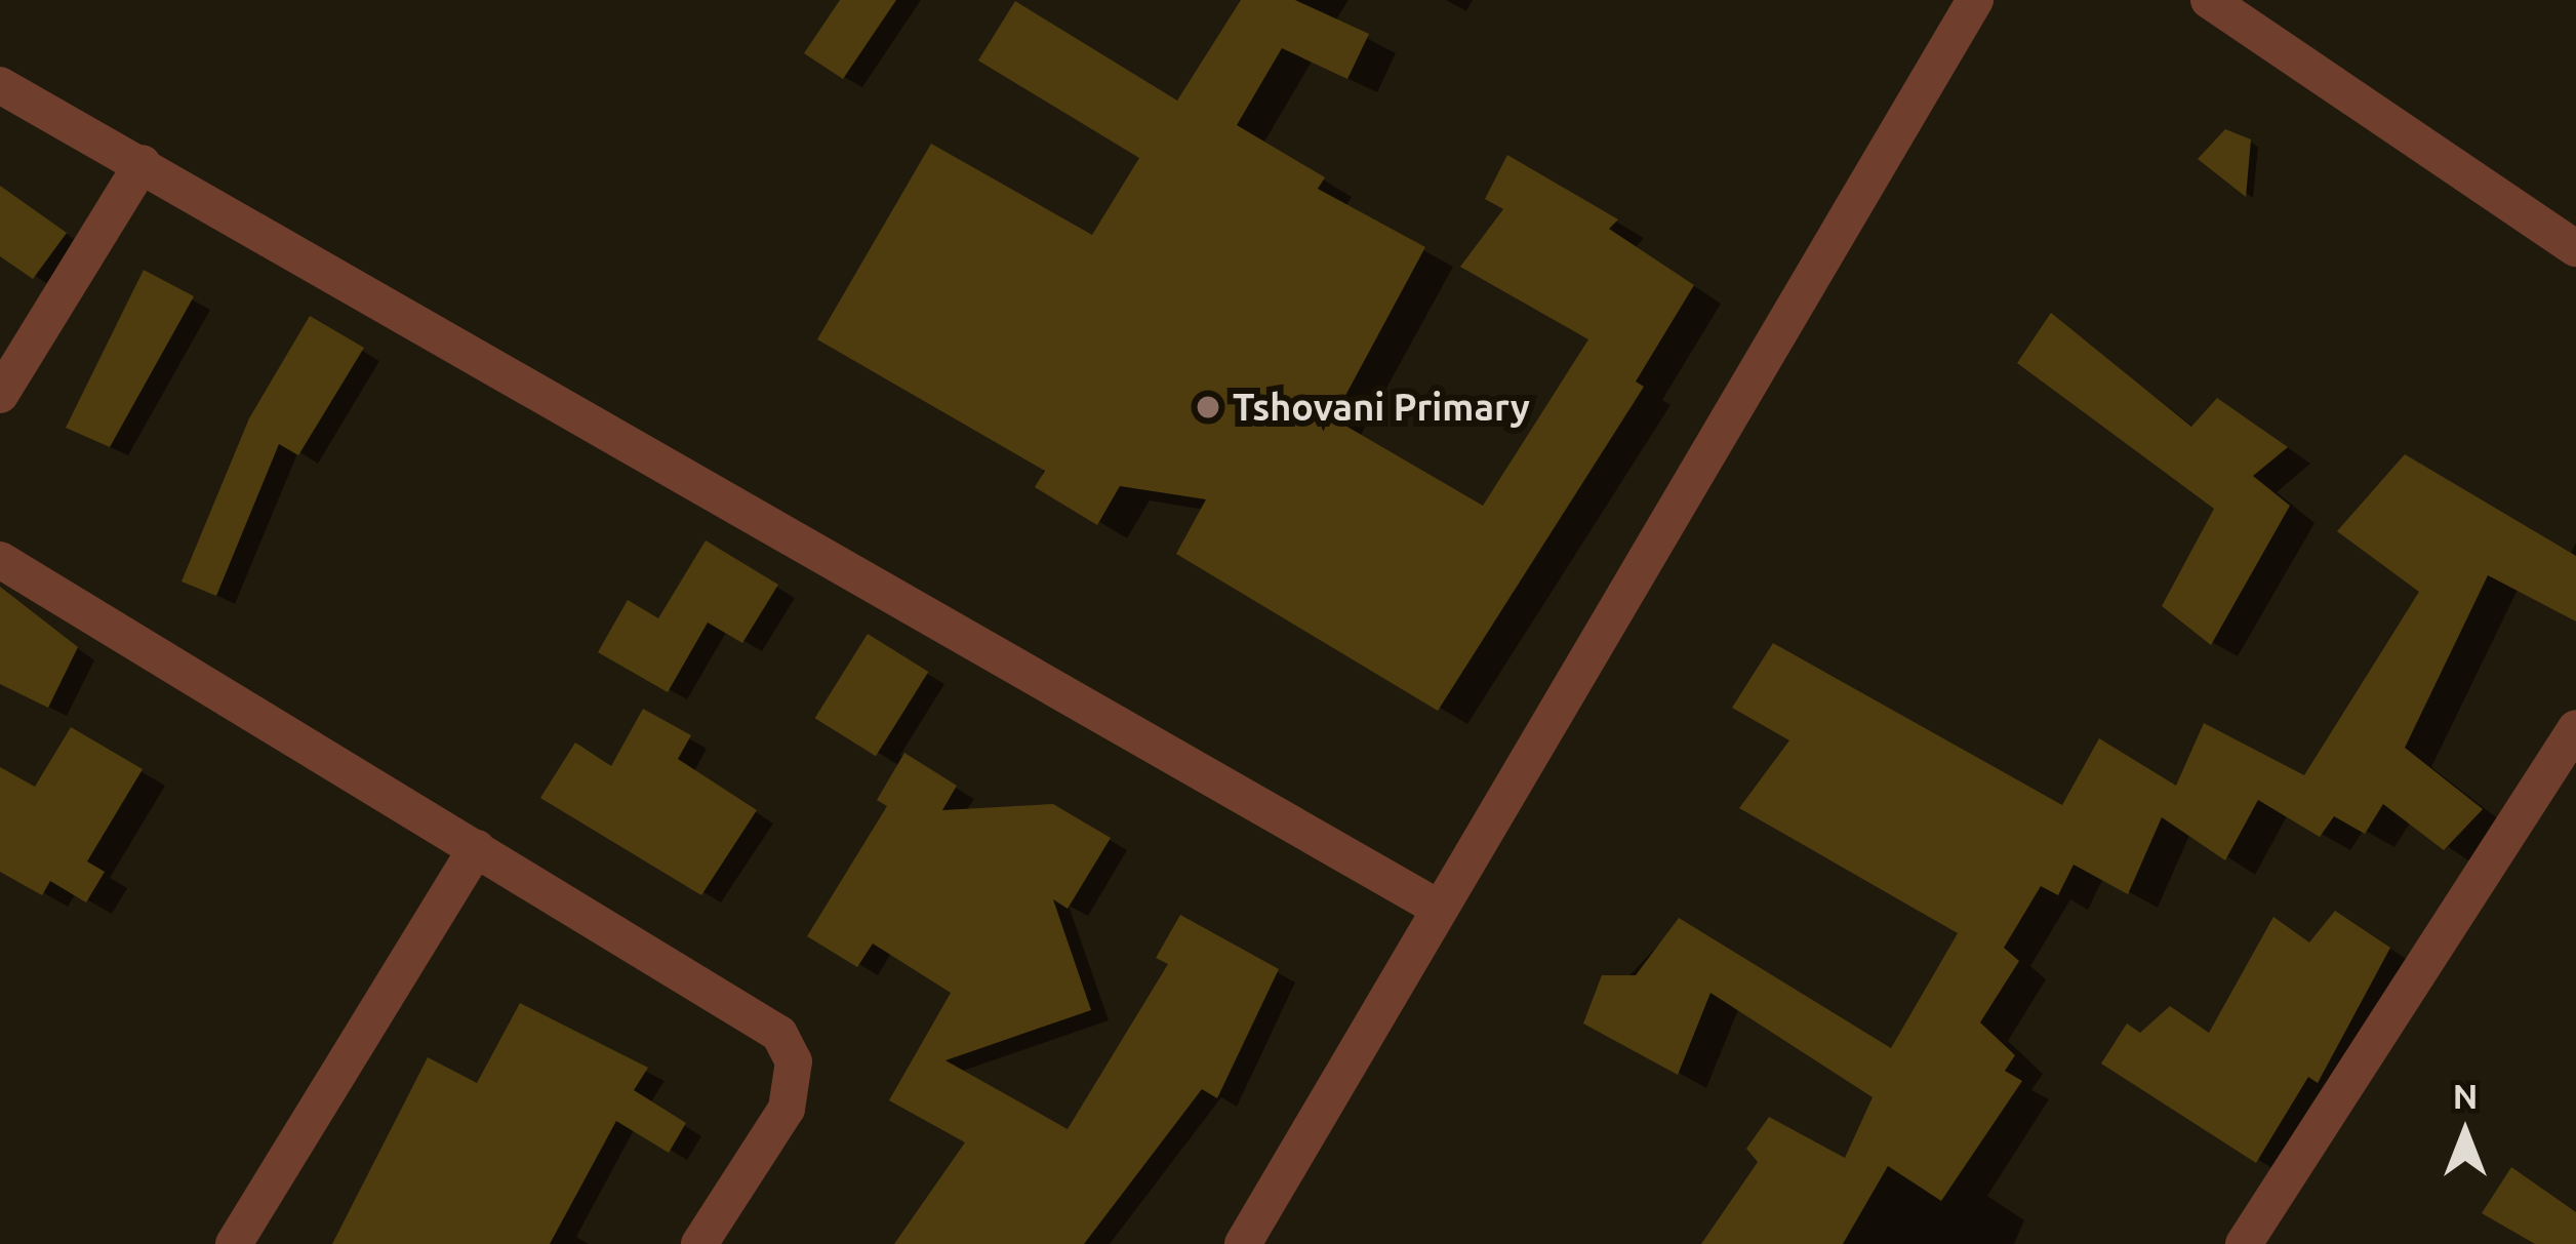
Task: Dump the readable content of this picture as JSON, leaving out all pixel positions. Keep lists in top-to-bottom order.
{
  "places": ["Tshovani Primary"],
  "north": "top"
}
